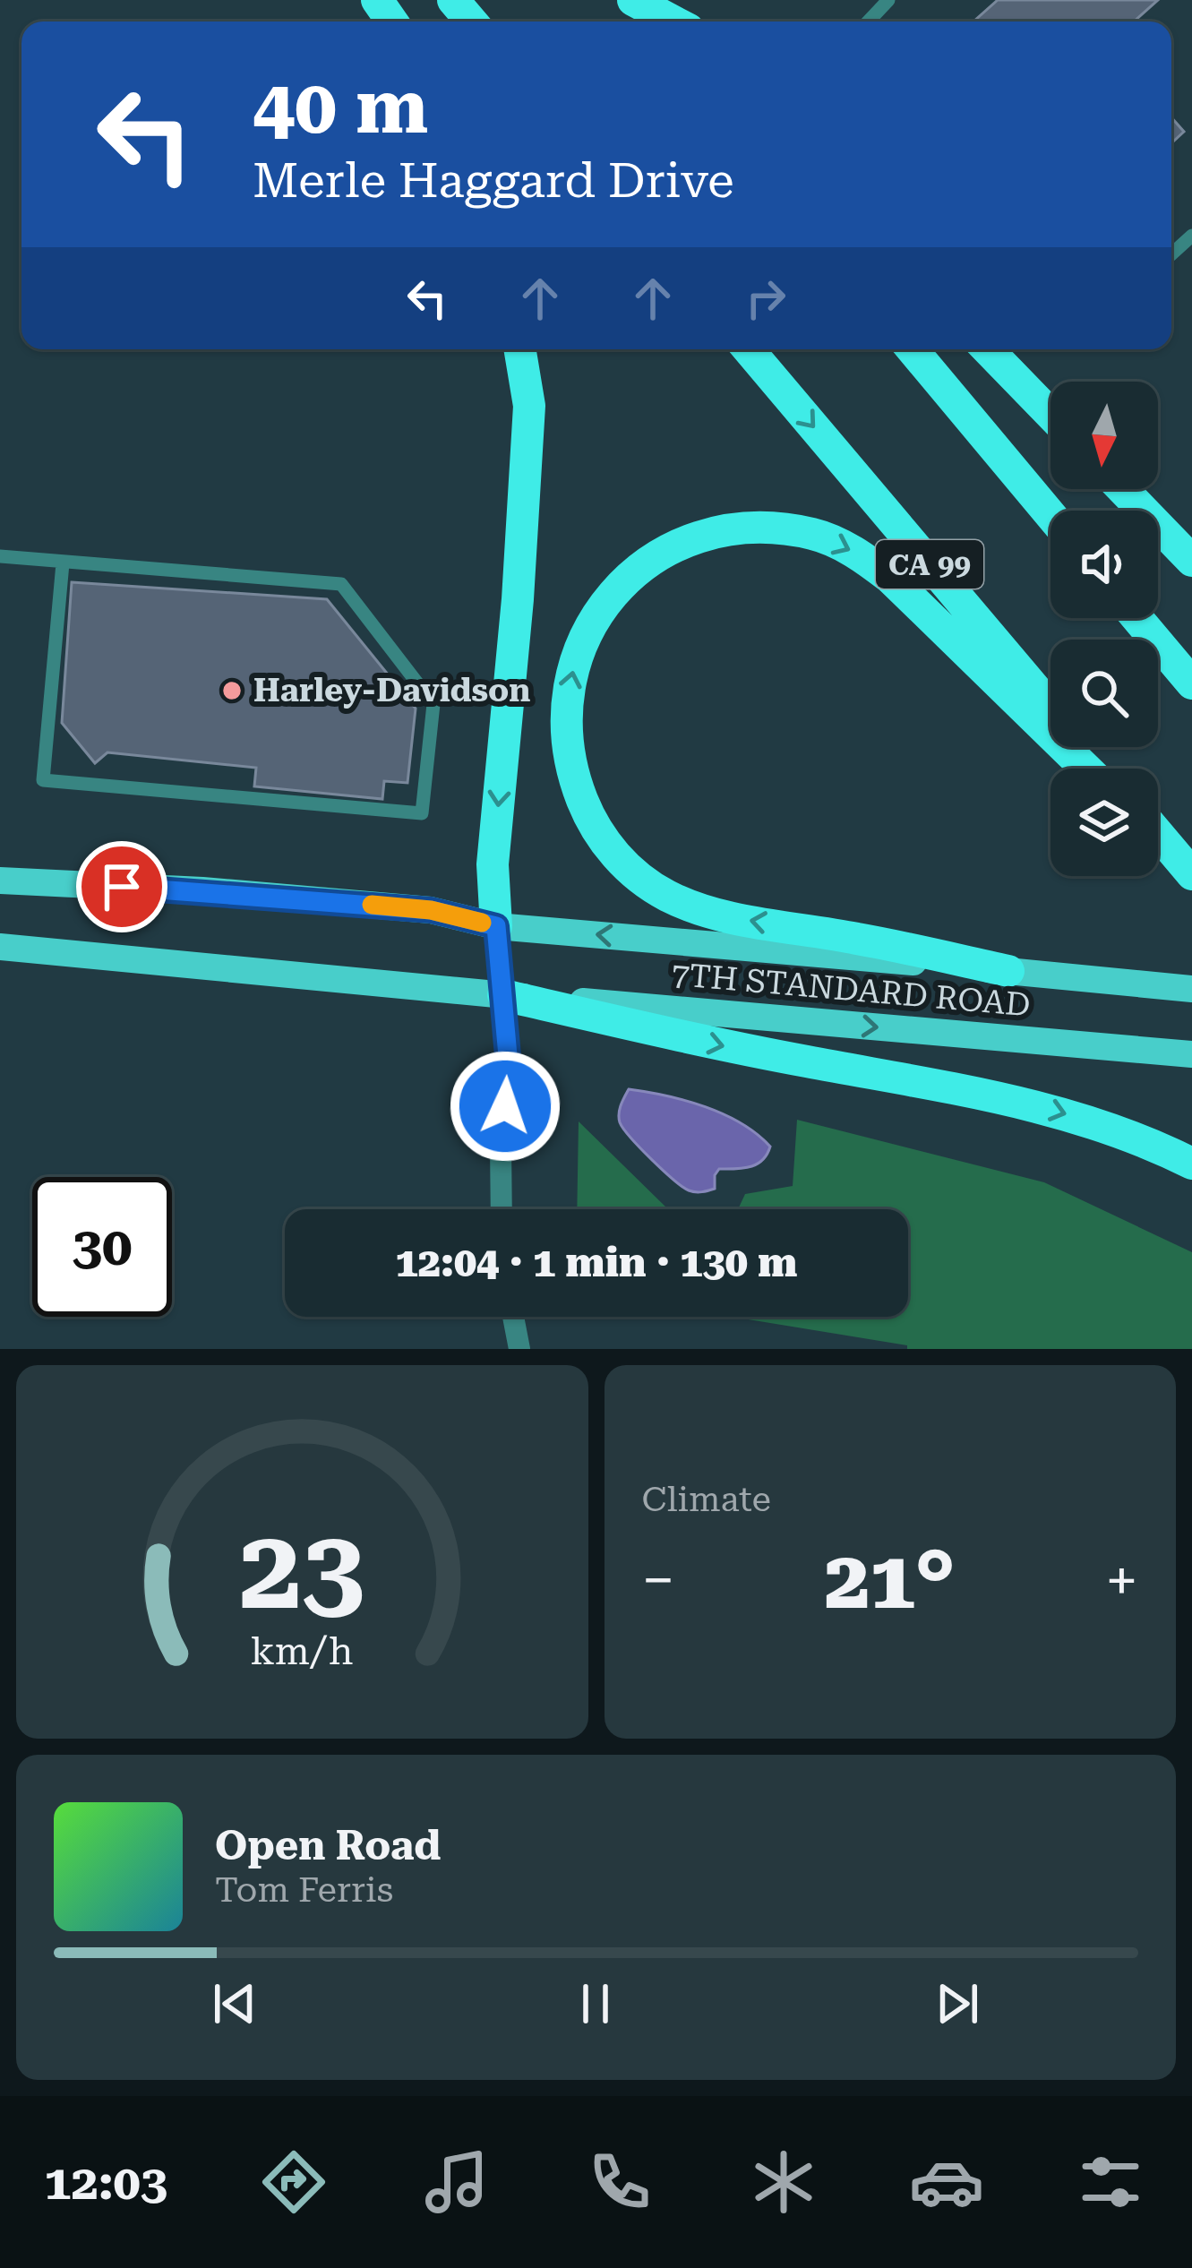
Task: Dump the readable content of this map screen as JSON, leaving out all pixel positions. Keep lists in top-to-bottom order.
{
  "streets": {
    "highway": ["CA 99"],
    "main road": ["7TH STANDARD ROAD"]
  },
  "places": ["Harley-Davidson"],
  "north": "bottom",
  "page": {
    "turn": ["40 m", "Merle Haggard Drive"],
    "limit": "30",
    "trip": "12:04 · 1 min · 130 m",
    "tile": "Climate",
    "heat": ["−", "21°", "+"],
    "song": ["Open Road", "Tom Ferris"],
    "tabs": "12:03",
    "gauge": ["23", "km/h"]
  }
}
